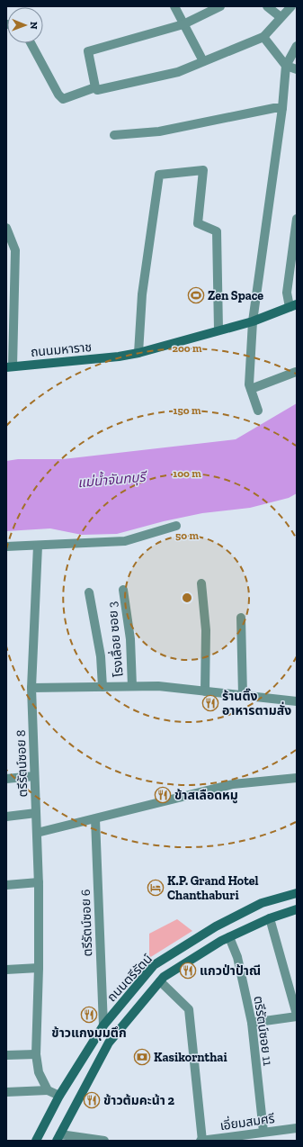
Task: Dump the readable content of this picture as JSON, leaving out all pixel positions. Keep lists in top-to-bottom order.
{
  "streets": {
    "main road": ["ถนนมหาราช", "ถนนตรีรัตน์"],
    "street": [
      "โรงเลื่อย ซอย 3",
      "ตรีรัตน์ซอย 8",
      "ตรีรัตน์ซอย 6",
      "ตรีรัตน์ซอย 11",
      "เอี่ยมสมศรี"
    ]
  },
  "crossings": [
    ["ตรีรัตน์ซอย 6", "ถนนตรีรัตน์"],
    ["ถนนตรีรัตน์", "ตรีรัตน์ซอย 11"],
    ["ตรีรัตน์ซอย 11", "เอี่ยมสมศรี"]
  ],
  "water": ["แม่น้ำจันทบุรี"],
  "places": {
    "sports": ["Zen Space"],
    "restaurant": [
      "ร้านติ๊ง อาหารตามสั่ง",
      "ข้าสเลือดหมู",
      "แกวป่าป้าณี",
      "ข้าวแกงมุมตึก",
      "ข้าวต้มคะน้า 2"
    ],
    "hotel": ["K.P. Grand Hotel Chanthaburi"],
    "bank": ["Kasikornthai"]
  },
  "north": "right",
  "rings": [
    "200 m",
    "150 m",
    "100 m",
    "50 m"
  ]
}
